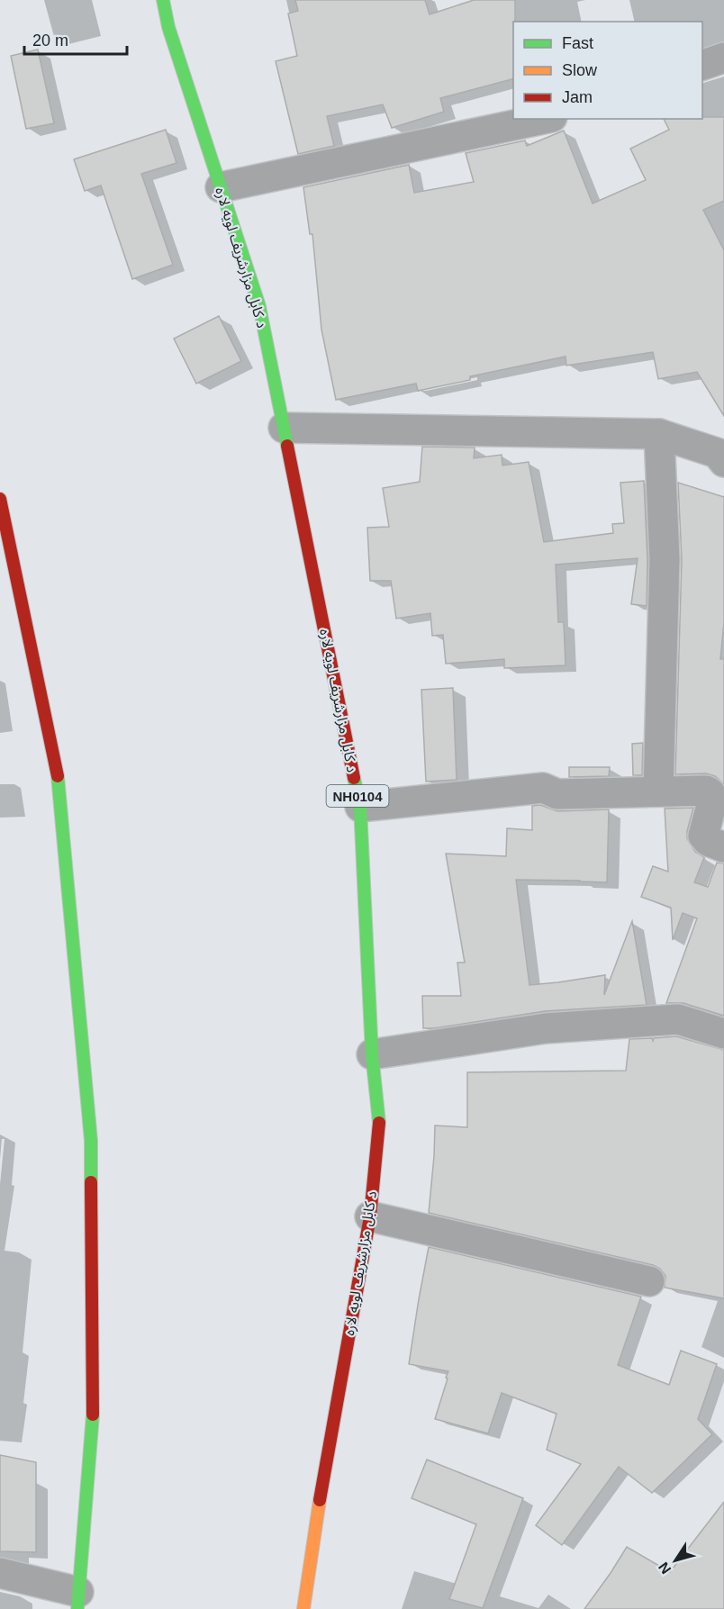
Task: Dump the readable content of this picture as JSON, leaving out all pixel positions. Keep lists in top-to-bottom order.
{
  "streets": {
    "highway": ["د کابل مزارشریف لویه لاره", "NH0104"]
  },
  "legend": ["Fast", "Slow", "Jam"],
  "scale_bar": "20 m",
  "north": "bottom left"
}
